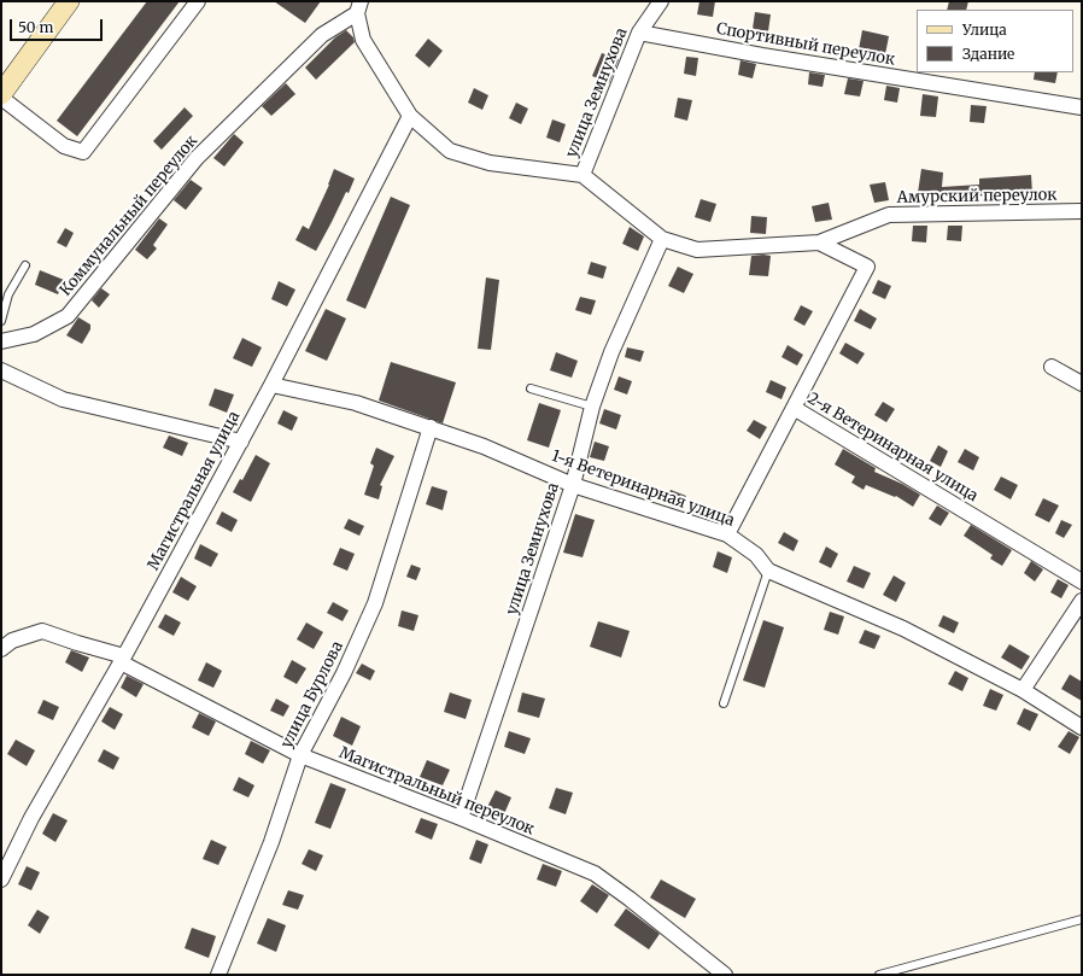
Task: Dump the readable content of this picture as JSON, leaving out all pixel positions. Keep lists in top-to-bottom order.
{
  "streets": {
    "street": [
      "Спортивный переулок",
      "улица Земнухова",
      "Амурский переулок",
      "Коммунальный переулок",
      "2-я Ветеринарная улица",
      "1-я Ветеринарная улица",
      "Магистральная улица",
      "улица Бурлова",
      "Магистральный переулок"
    ]
  },
  "crossings": [
    ["Спортивный переулок", "улица Земнухова"],
    ["улица Земнухова", "Амурский переулок"],
    ["улица Земнухова", "1-я Ветеринарная улица"],
    ["улица Земнухова", "Магистральный переулок"],
    ["Амурский переулок", "2-я Ветеринарная улица"],
    ["1-я Ветеринарная улица", "Магистральная улица"],
    ["1-я Ветеринарная улица", "улица Бурлова"],
    ["Магистральная улица", "Магистральный переулок"],
    ["улица Бурлова", "Магистральный переулок"]
  ],
  "legend": ["Улица", "Здание"],
  "scale_bar": "50 m"
}
